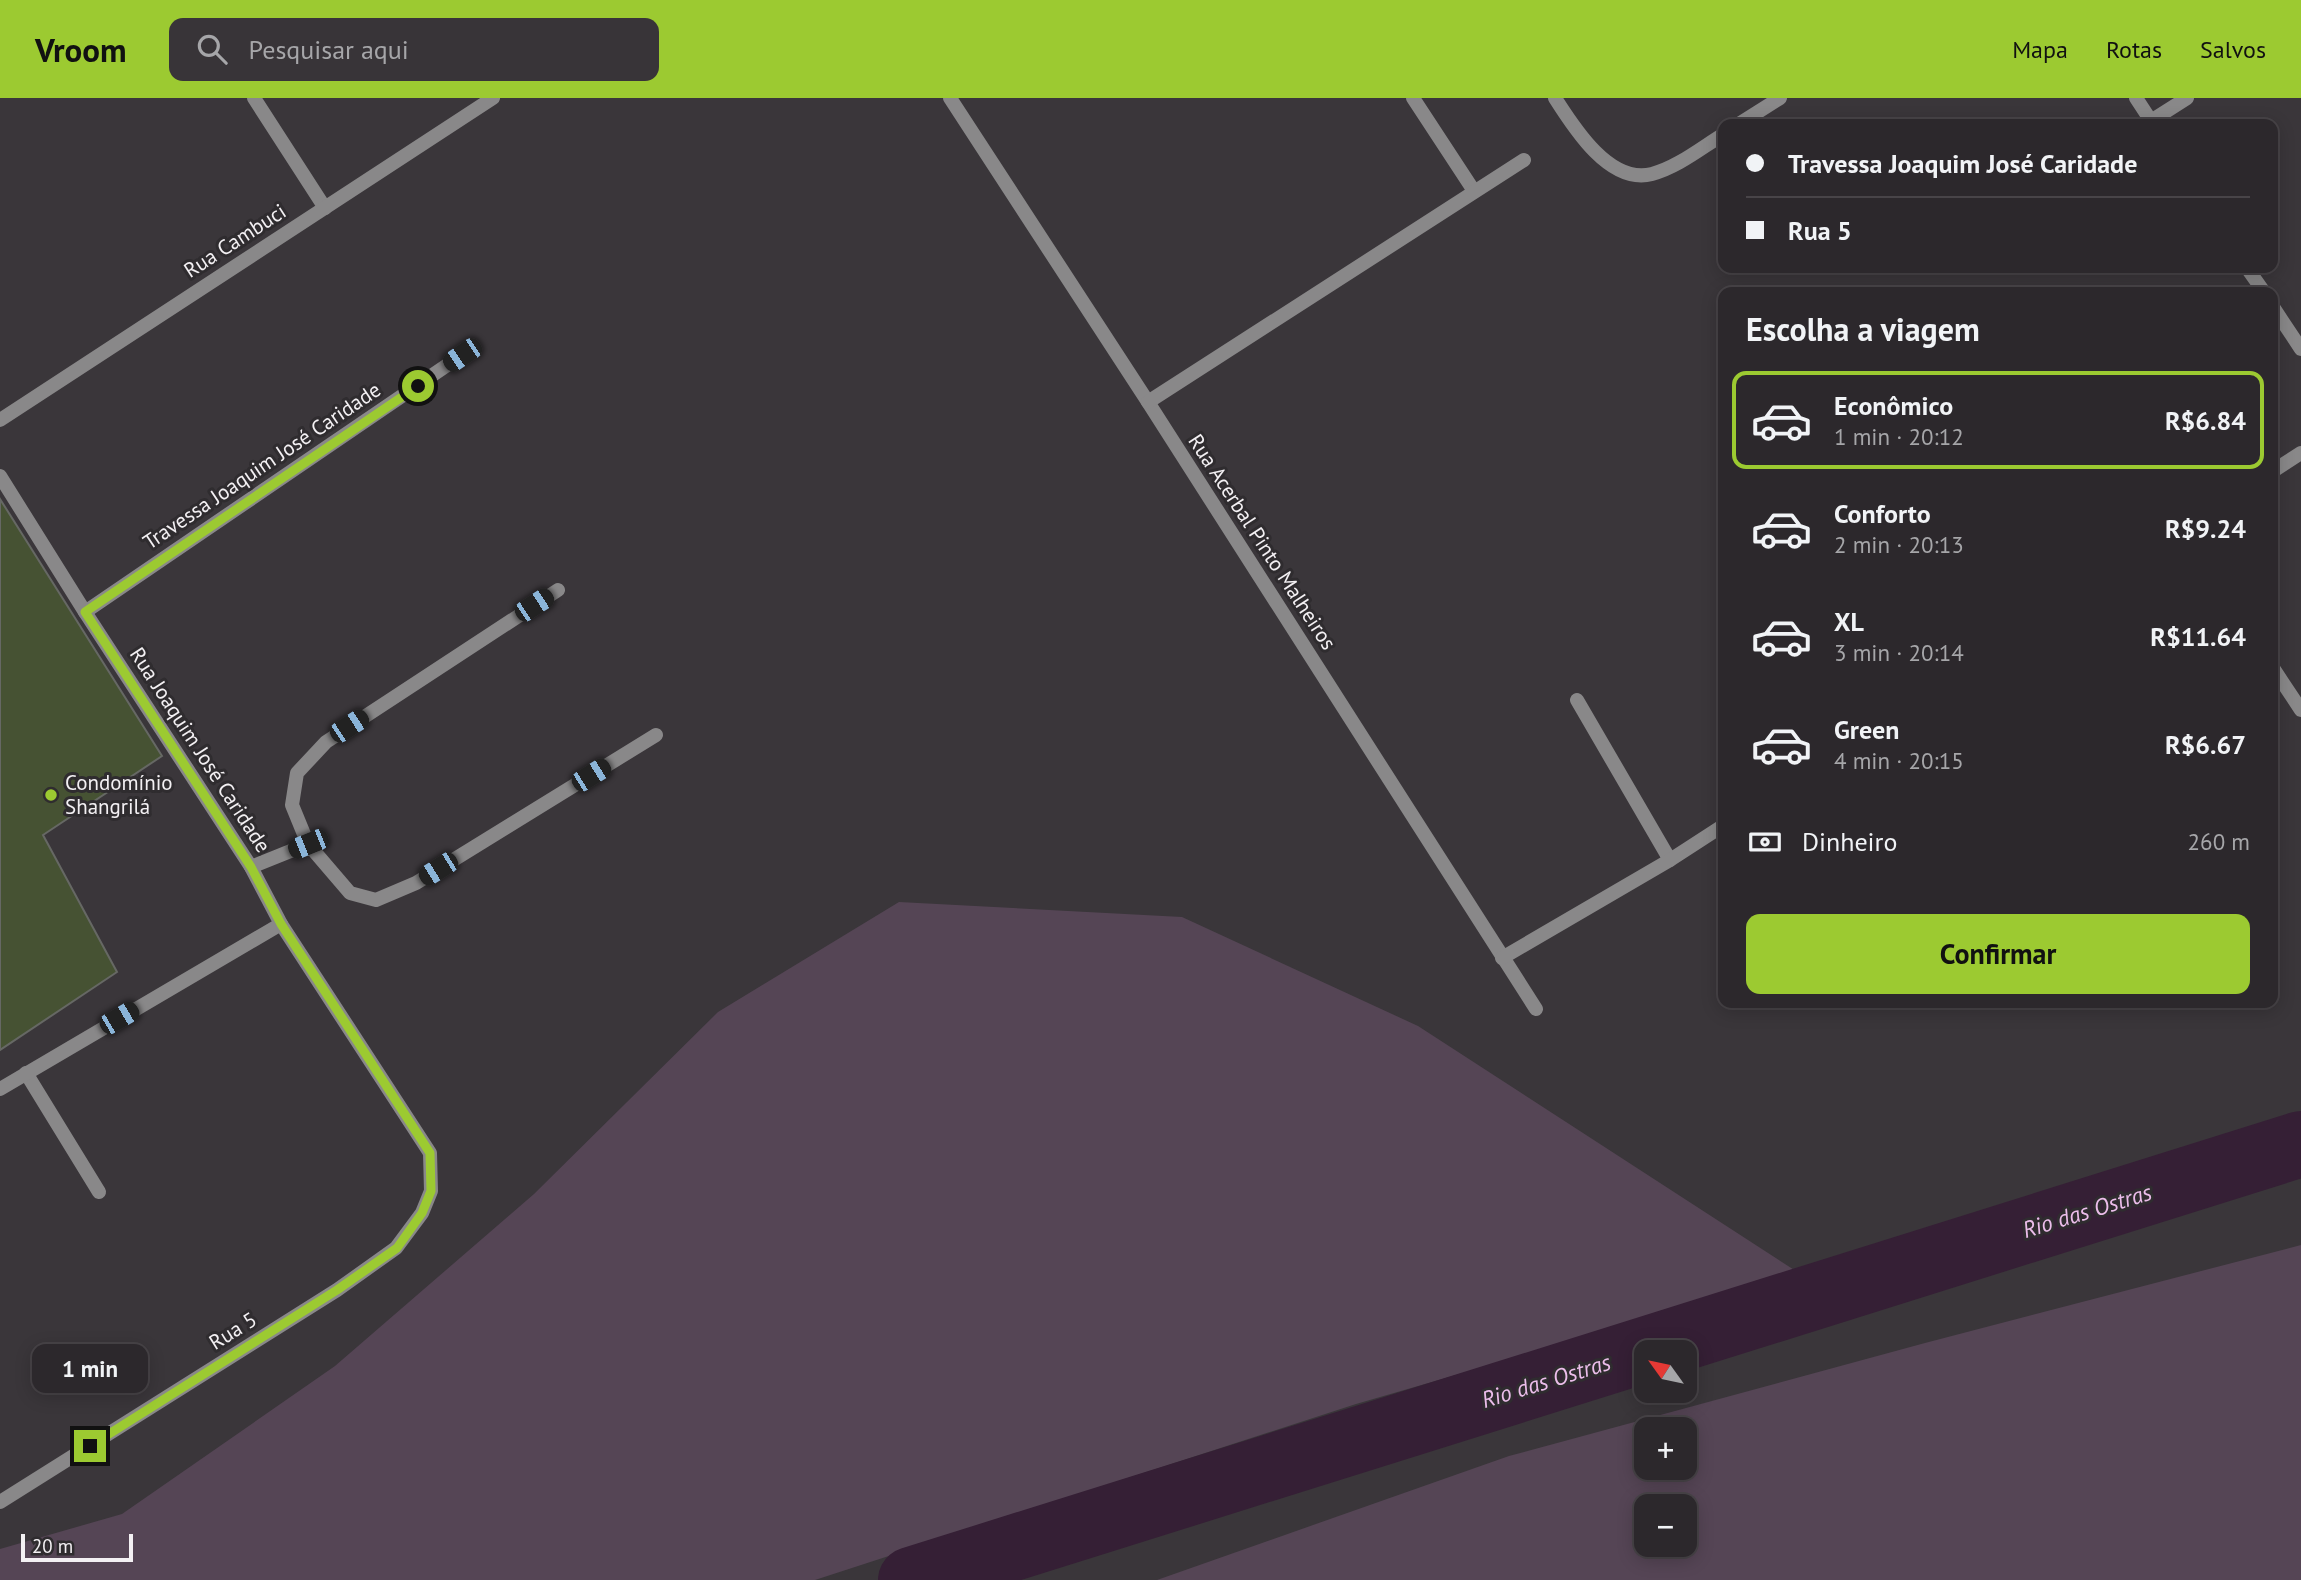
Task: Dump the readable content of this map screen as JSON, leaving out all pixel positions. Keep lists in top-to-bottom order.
{
  "streets": {
    "street": [
      "Rua Cambuci",
      "Travessa Joaquim José Caridade",
      "Rua Acerbal Pinto Malheiros",
      "Rua Joaquim José Caridade",
      "Rua 5"
    ]
  },
  "crossings": [
    ["Travessa Joaquim José Caridade", "Rua Joaquim José Caridade"],
    ["Rua Joaquim José Caridade", "Rua 5"]
  ],
  "water": ["Rio das Ostras"],
  "places": ["Condomínio Shangrilá"],
  "scale_bar": "20 m",
  "north": "top left",
  "page": {
    "header": "Vroom",
    "search": "Pesquisar aqui",
    "nav": ["Mapa", "Rotas", "Salvos"],
    "banner": ["Travessa Joaquim José Caridade", "Rua 5"],
    "heading": "Escolha a viagem",
    "list": [
      {
        "name": "Econômico",
        "note": "1 min · 20:12",
        "value": "R$6.84"
      },
      {
        "name": "Conforto",
        "note": "2 min · 20:13",
        "value": "R$9.24"
      },
      {
        "name": "XL",
        "note": "3 min · 20:14",
        "value": "R$11.64"
      },
      {
        "name": "Green",
        "note": "4 min · 20:15",
        "value": "R$6.67"
      }
    ],
    "pay": ["Dinheiro", "260 m"],
    "buttons": "Confirmar",
    "map_buttons": ["+", "−"],
    "bubble": "1 min",
    "scale": "20 m"
  }
}
